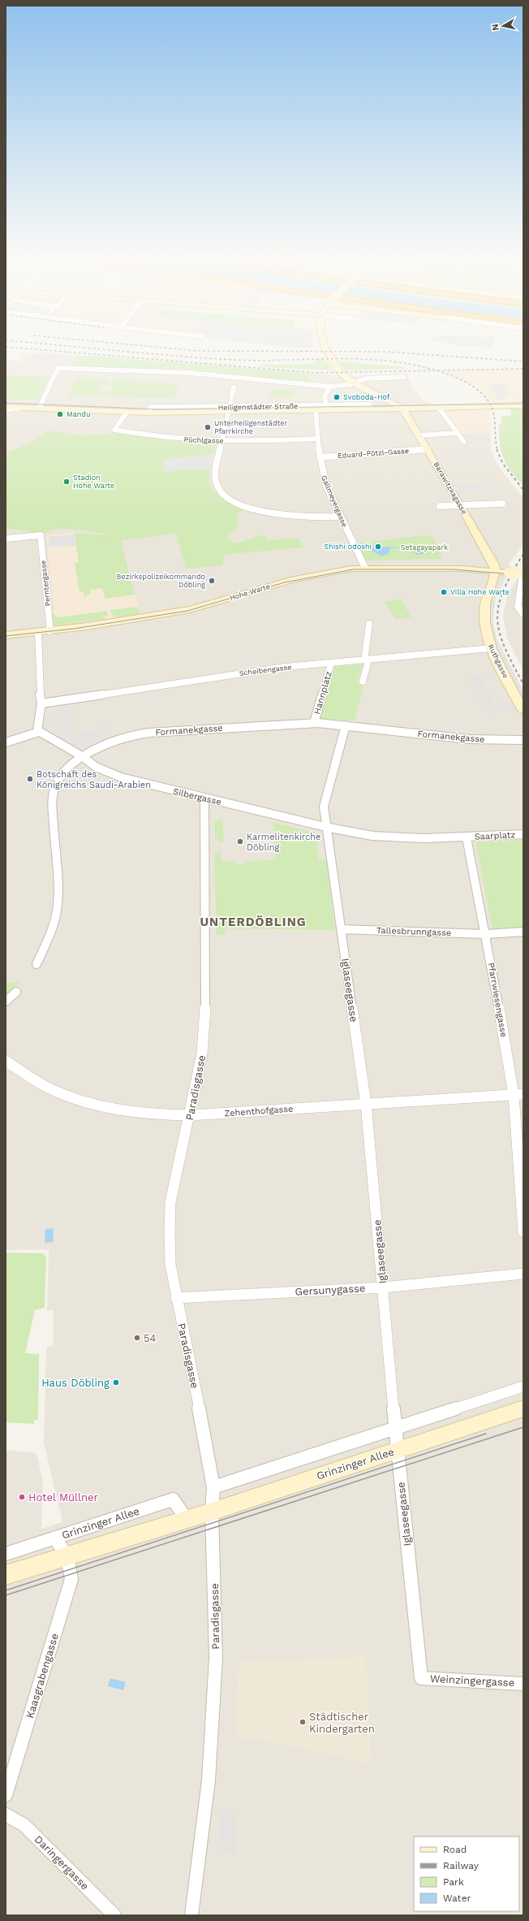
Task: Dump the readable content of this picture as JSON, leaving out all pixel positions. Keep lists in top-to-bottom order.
{
  "streets": {
    "main road": [
      "Heiligenstädter Straße",
      "Barawitzkagasse",
      "Hohe Warte",
      "Ruthgasse",
      "Grinzinger Allee"
    ],
    "street": [
      "Püchlgasse",
      "Eduard-Pötzl-Gasse",
      "Gallmeyergasse",
      "Perntergasse",
      "Scheibengasse",
      "Hannplatz",
      "Formanekgasse",
      "Silbergasse",
      "Saarplatz",
      "Tallesbrunngasse",
      "Iglaseegasse",
      "Pfarrwiesengasse",
      "Paradisgasse",
      "Zehenthofgasse",
      "Gersunygasse",
      "Kaasgrabengasse",
      "Weinzingergasse",
      "Daringergasse"
    ]
  },
  "crossings": [
    ["Heiligenstädter Straße", "Püchlgasse"],
    ["Heiligenstädter Straße", "Barawitzkagasse"],
    ["Heiligenstädter Straße", "Gallmeyergasse"],
    ["Püchlgasse", "Gallmeyergasse"],
    ["Eduard-Pötzl-Gasse", "Barawitzkagasse"],
    ["Eduard-Pötzl-Gasse", "Gallmeyergasse"],
    ["Barawitzkagasse", "Hohe Warte"],
    ["Barawitzkagasse", "Ruthgasse"],
    ["Gallmeyergasse", "Hohe Warte"],
    ["Perntergasse", "Hohe Warte"],
    ["Hohe Warte", "Ruthgasse"],
    ["Ruthgasse", "Scheibengasse"],
    ["Scheibengasse", "Hannplatz"],
    ["Hannplatz", "Formanekgasse"],
    ["Formanekgasse", "Silbergasse"],
    ["Formanekgasse", "Iglaseegasse"],
    ["Silbergasse", "Saarplatz"],
    ["Silbergasse", "Iglaseegasse"],
    ["Silbergasse", "Pfarrwiesengasse"],
    ["Silbergasse", "Paradisgasse"],
    ["Saarplatz", "Pfarrwiesengasse"],
    ["Tallesbrunngasse", "Iglaseegasse"],
    ["Tallesbrunngasse", "Pfarrwiesengasse"],
    ["Iglaseegasse", "Zehenthofgasse"],
    ["Iglaseegasse", "Gersunygasse"],
    ["Iglaseegasse", "Grinzinger Allee"],
    ["Iglaseegasse", "Weinzingergasse"],
    ["Pfarrwiesengasse", "Zehenthofgasse"],
    ["Paradisgasse", "Zehenthofgasse"],
    ["Paradisgasse", "Gersunygasse"],
    ["Paradisgasse", "Grinzinger Allee"],
    ["Grinzinger Allee", "Kaasgrabengasse"]
  ],
  "districts": ["UNTERDÖBLING"],
  "parks": ["Setagayapark"],
  "places": [
    "Svoboda-Hof",
    "Mandu",
    "Unterheiligenstädter Pfarrkirche",
    "Stadion Hohe Warte",
    "Shishi odoshi",
    "Bezirkspolizeikommando Döbling",
    "Villa Hohe Warte",
    "Botschaft des Königreichs Saudi-Arabien",
    "Karmelitenkirche Döbling",
    "54",
    "Haus Döbling",
    "Hotel Müllner",
    "Städtischer Kindergarten"
  ],
  "legend": [
    "Road",
    "Railway",
    "Park",
    "Water"
  ],
  "north": "left"
}
